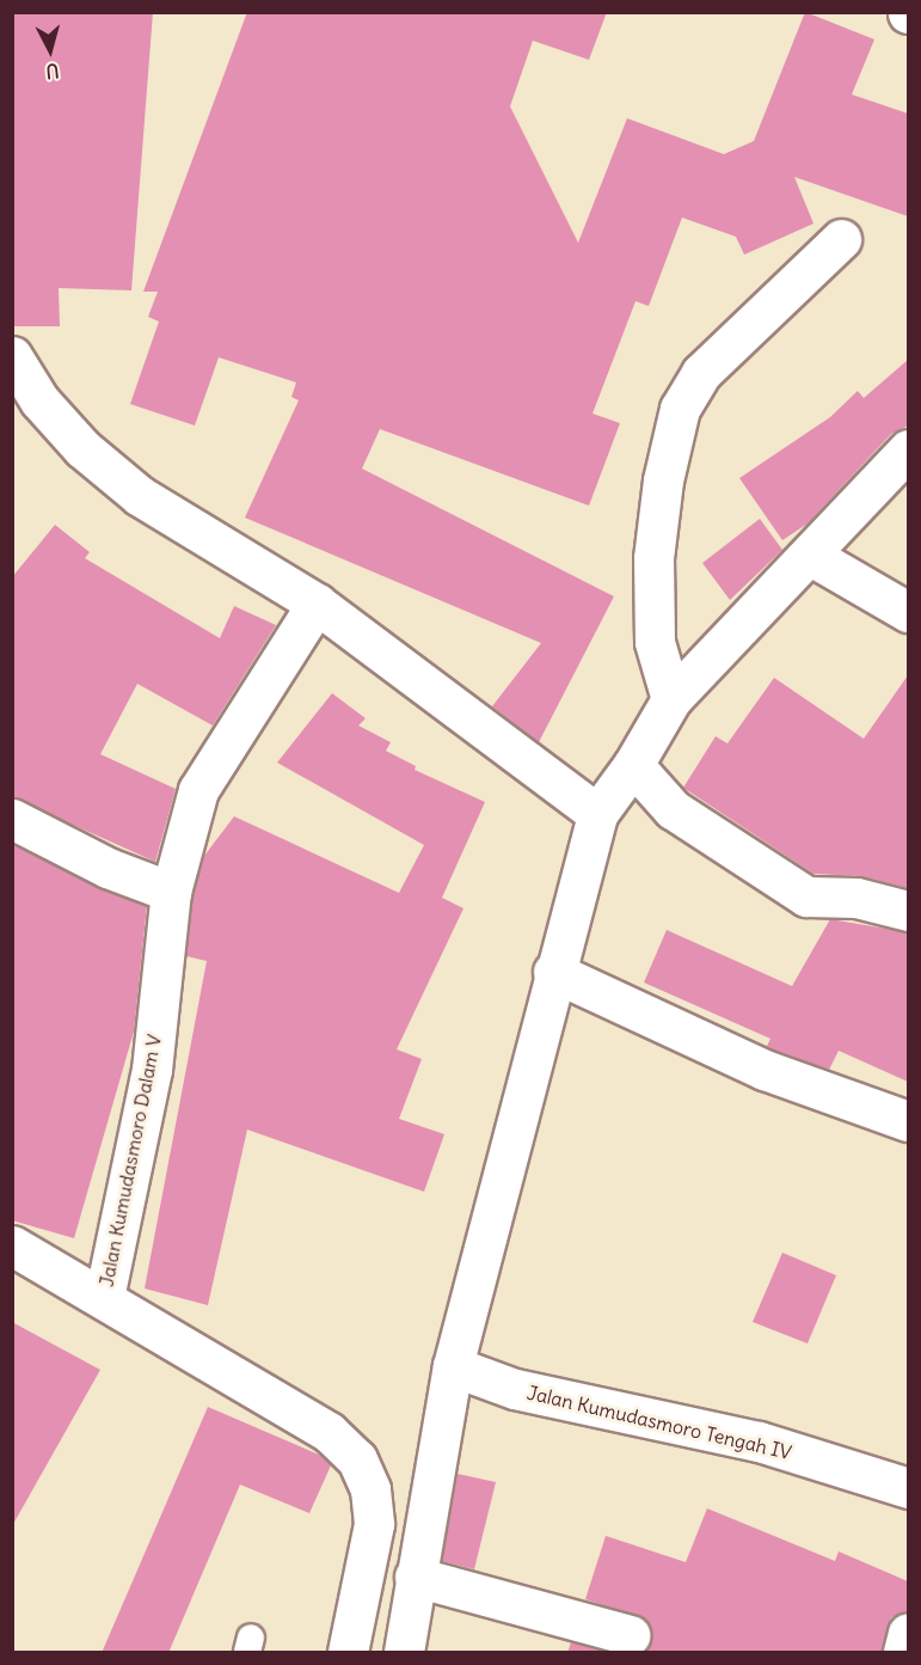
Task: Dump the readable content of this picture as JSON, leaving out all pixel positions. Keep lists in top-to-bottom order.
{
  "streets": {
    "street": ["Jalan Kumudasmoro Dalam V", "Jalan Kumudasmoro Tengah IV"]
  },
  "north": "bottom"
}
